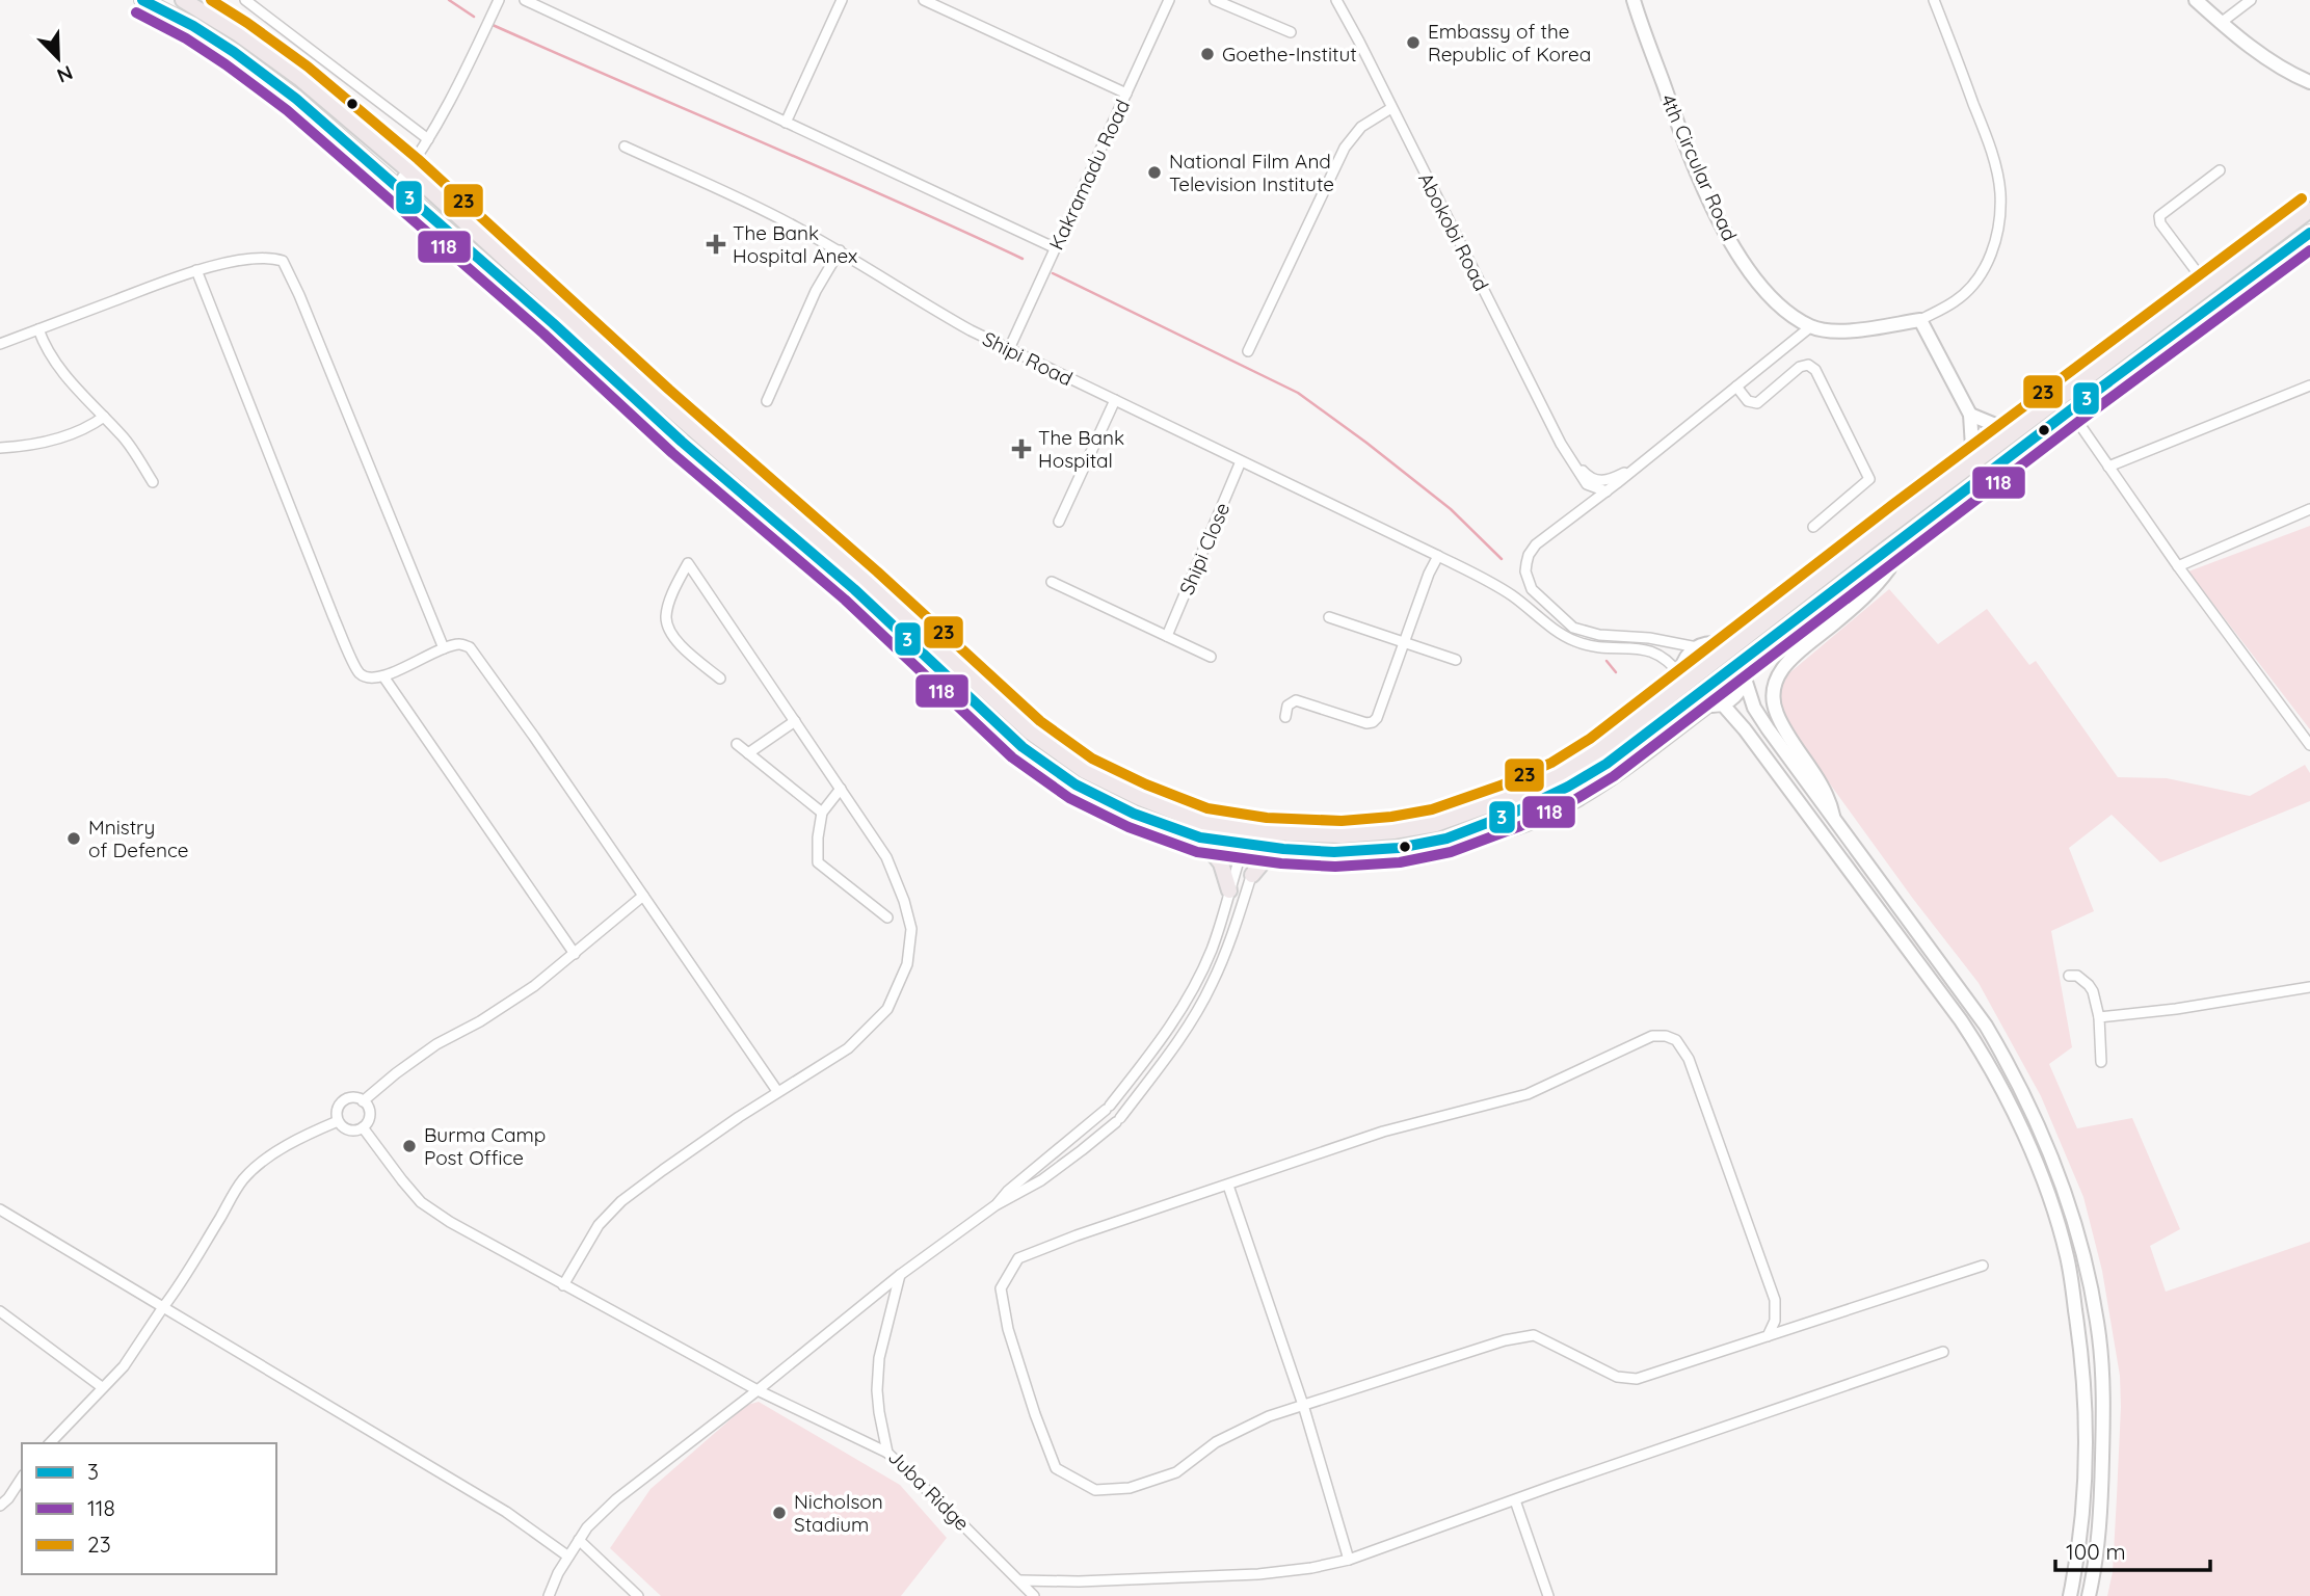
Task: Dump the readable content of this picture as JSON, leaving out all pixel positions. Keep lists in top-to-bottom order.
{
  "streets": {
    "main road": ["4th Circular Road"],
    "street": [
      "Kakramadu Road",
      "Abokobi Road",
      "Shipi Road",
      "Shipi Close",
      "Juba Ridge"
    ]
  },
  "crossings": [
    ["4th Circular Road", "Abokobi Road"],
    ["Kakramadu Road", "Shipi Road"],
    ["Abokobi Road", "Shipi Road"],
    ["Shipi Road", "Shipi Close"]
  ],
  "places": {
    "other": [
      "Embassy of the Republic of Korea",
      "Goethe-Institut",
      "National Film And Television Institute",
      "Mnistry of Defence",
      "Burma Camp Post Office",
      "Nicholson Stadium"
    ],
    "health": ["The Bank Hospital Anex", "The Bank Hospital"]
  },
  "lines": ["transit line 3", "transit line 23", "transit line 118"],
  "legend": ["3", "118", "23"],
  "scale_bar": "100 m",
  "north": "bottom right"
}
